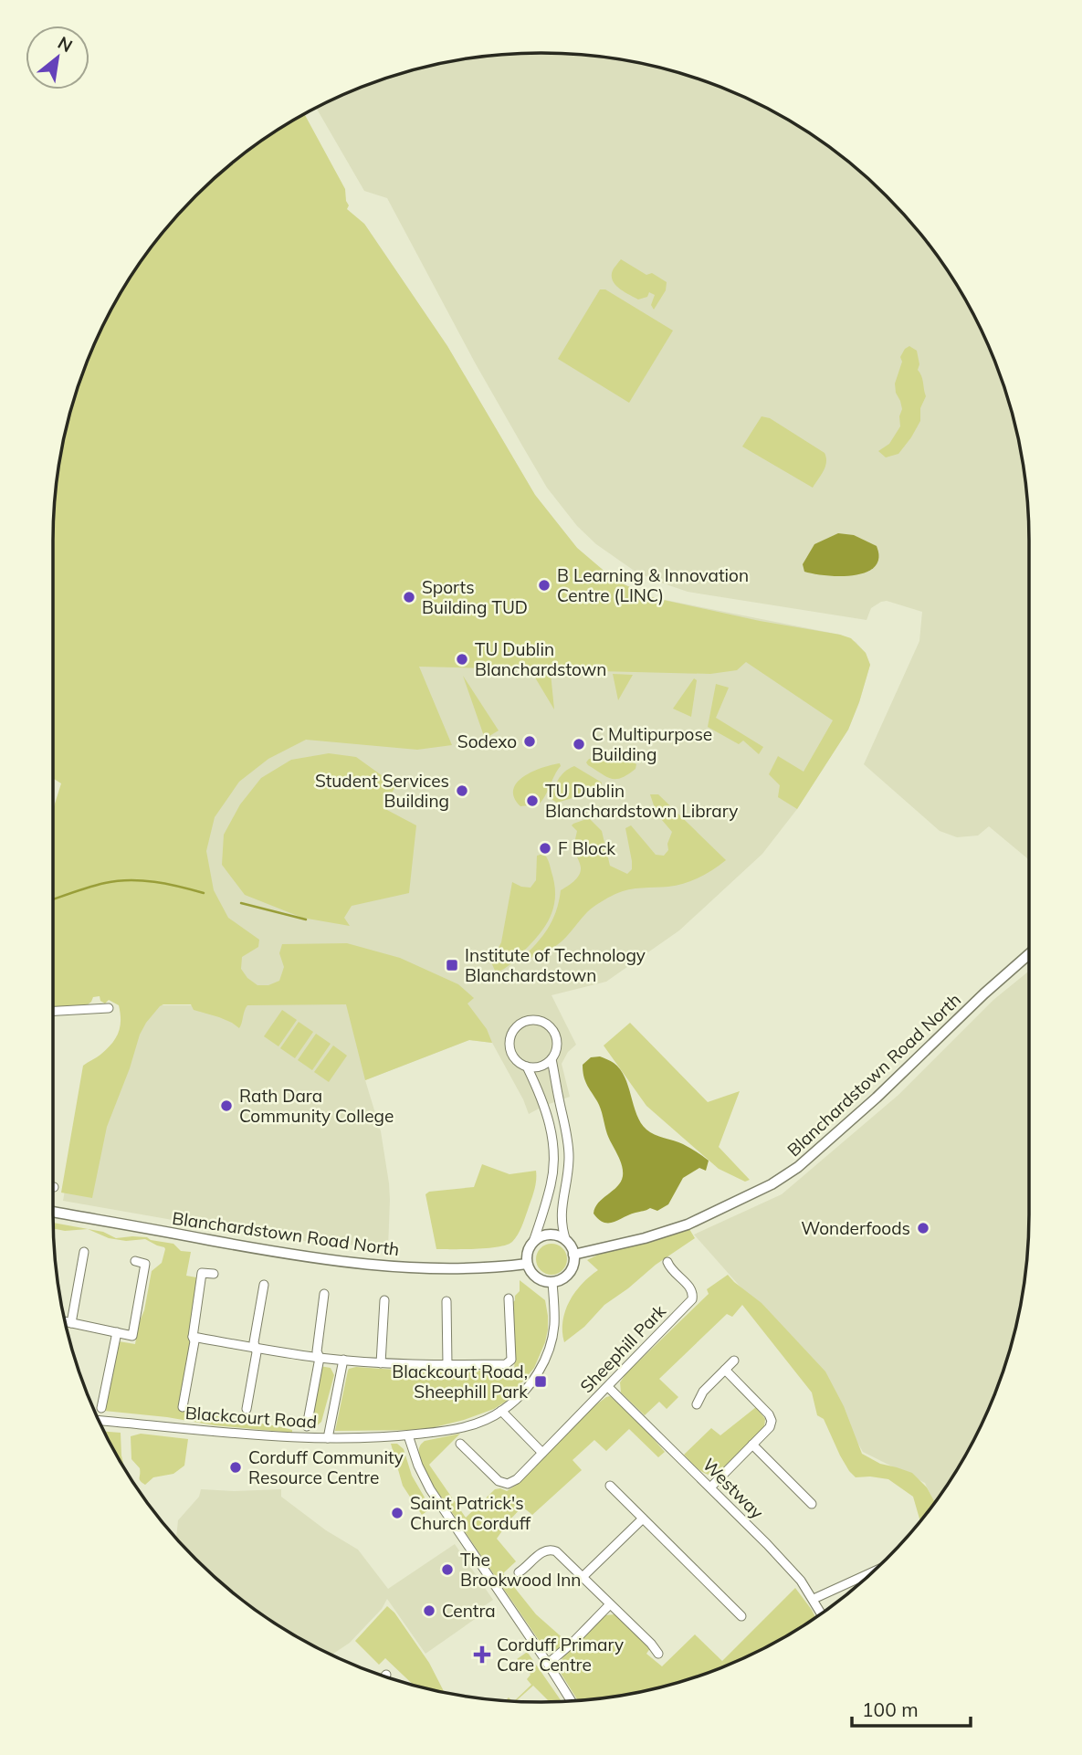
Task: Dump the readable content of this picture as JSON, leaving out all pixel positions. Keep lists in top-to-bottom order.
{
  "streets": {
    "main road": ["Blanchardstown Road North"],
    "street": ["Sheephill Park", "Blackcourt Road", "Westway"]
  },
  "crossings": [
    ["Blanchardstown Road North", "Blackcourt Road"],
    ["Sheephill Park", "Westway"]
  ],
  "places": {
    "other": [
      "B Learning & Innovation Centre (LINC)",
      "Sports Building TUD",
      "TU Dublin Blanchardstown",
      "Sodexo",
      "C Multipurpose Building",
      "Student Services Building",
      "TU Dublin Blanchardstown Library",
      "F Block",
      "Rath Dara Community College",
      "Wonderfoods",
      "Corduff Community Resource Centre",
      "Saint Patrick's Church Corduff",
      "The Brookwood Inn",
      "Centra"
    ],
    "transit": ["Institute of Technology Blanchardstown", "Blackcourt Road, Sheephill Park"],
    "health": ["Corduff Primary Care Centre"]
  },
  "scale_bar": "100 m",
  "north": "top right"
}
